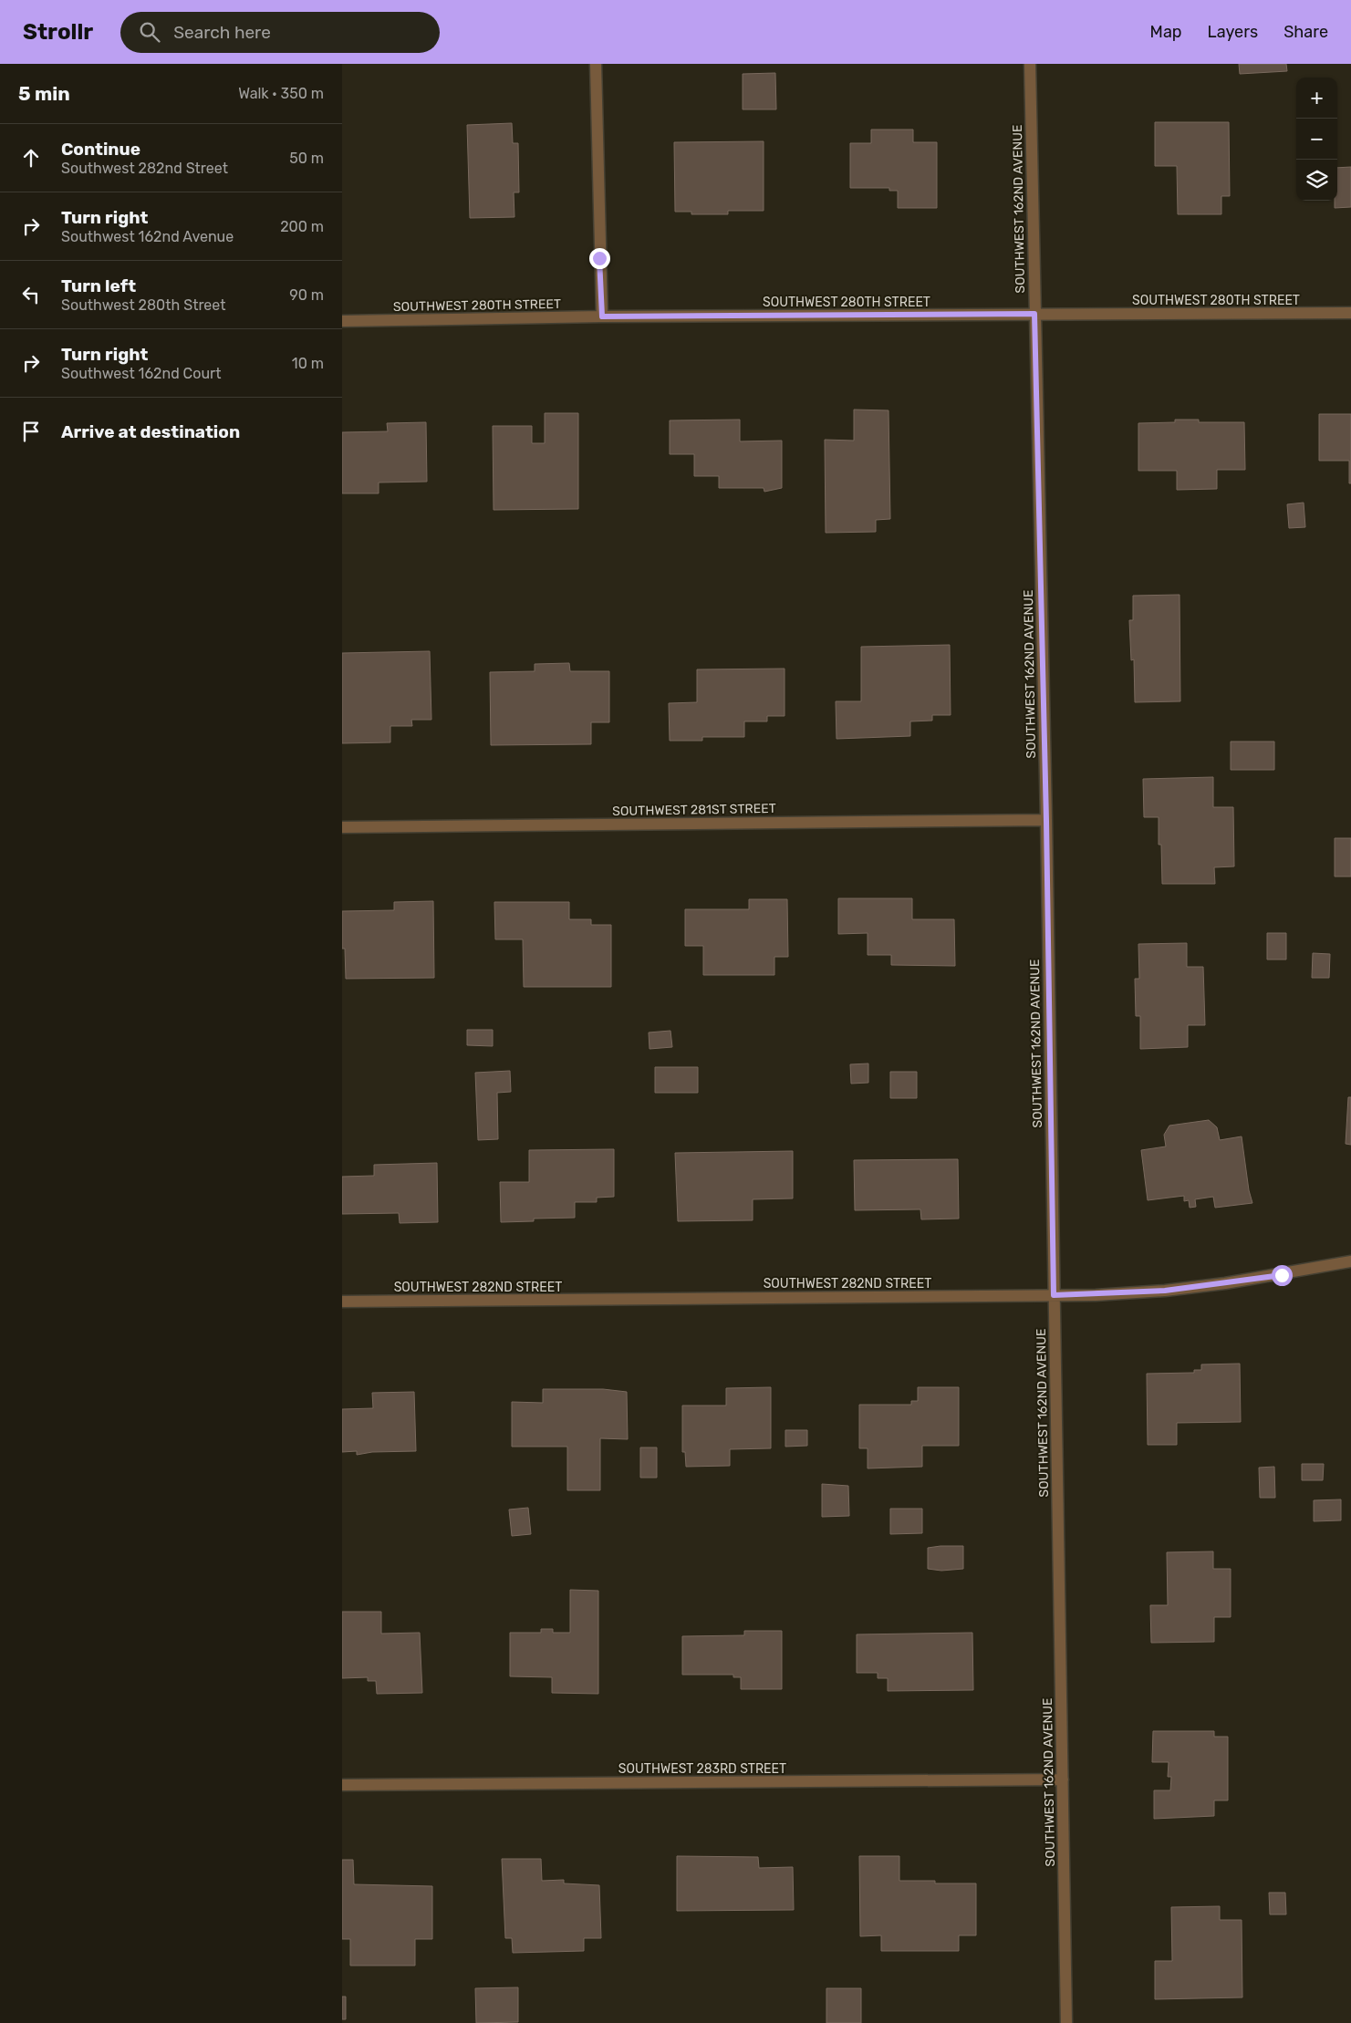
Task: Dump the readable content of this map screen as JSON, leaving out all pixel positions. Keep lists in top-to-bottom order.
{
  "streets": {
    "street": [
      "SOUTHWEST 162ND AVENUE",
      "SOUTHWEST 280TH STREET",
      "SOUTHWEST 281ST STREET",
      "SOUTHWEST 282ND STREET",
      "SOUTHWEST 283RD STREET"
    ]
  },
  "crossings": [
    ["SOUTHWEST 162ND AVENUE", "SOUTHWEST 280TH STREET"],
    ["SOUTHWEST 162ND AVENUE", "SOUTHWEST 281ST STREET"],
    ["SOUTHWEST 162ND AVENUE", "SOUTHWEST 282ND STREET"],
    ["SOUTHWEST 162ND AVENUE", "SOUTHWEST 283RD STREET"]
  ],
  "page": {
    "header": "Strollr",
    "search": "Search here",
    "nav": ["Map", "Layers", "Share"],
    "heading": ["5 min", "Walk · 350 m"],
    "map_buttons": ["+", "−"],
    "list": [
      ["Continue", "Southwest 282nd Street", "50 m"],
      ["Turn right", "Southwest 162nd Avenue", "200 m"],
      ["Turn left", "Southwest 280th Street", "90 m"],
      ["Turn right", "Southwest 162nd Court", "10 m"],
      "Arrive at destination"
    ]
  }
}
